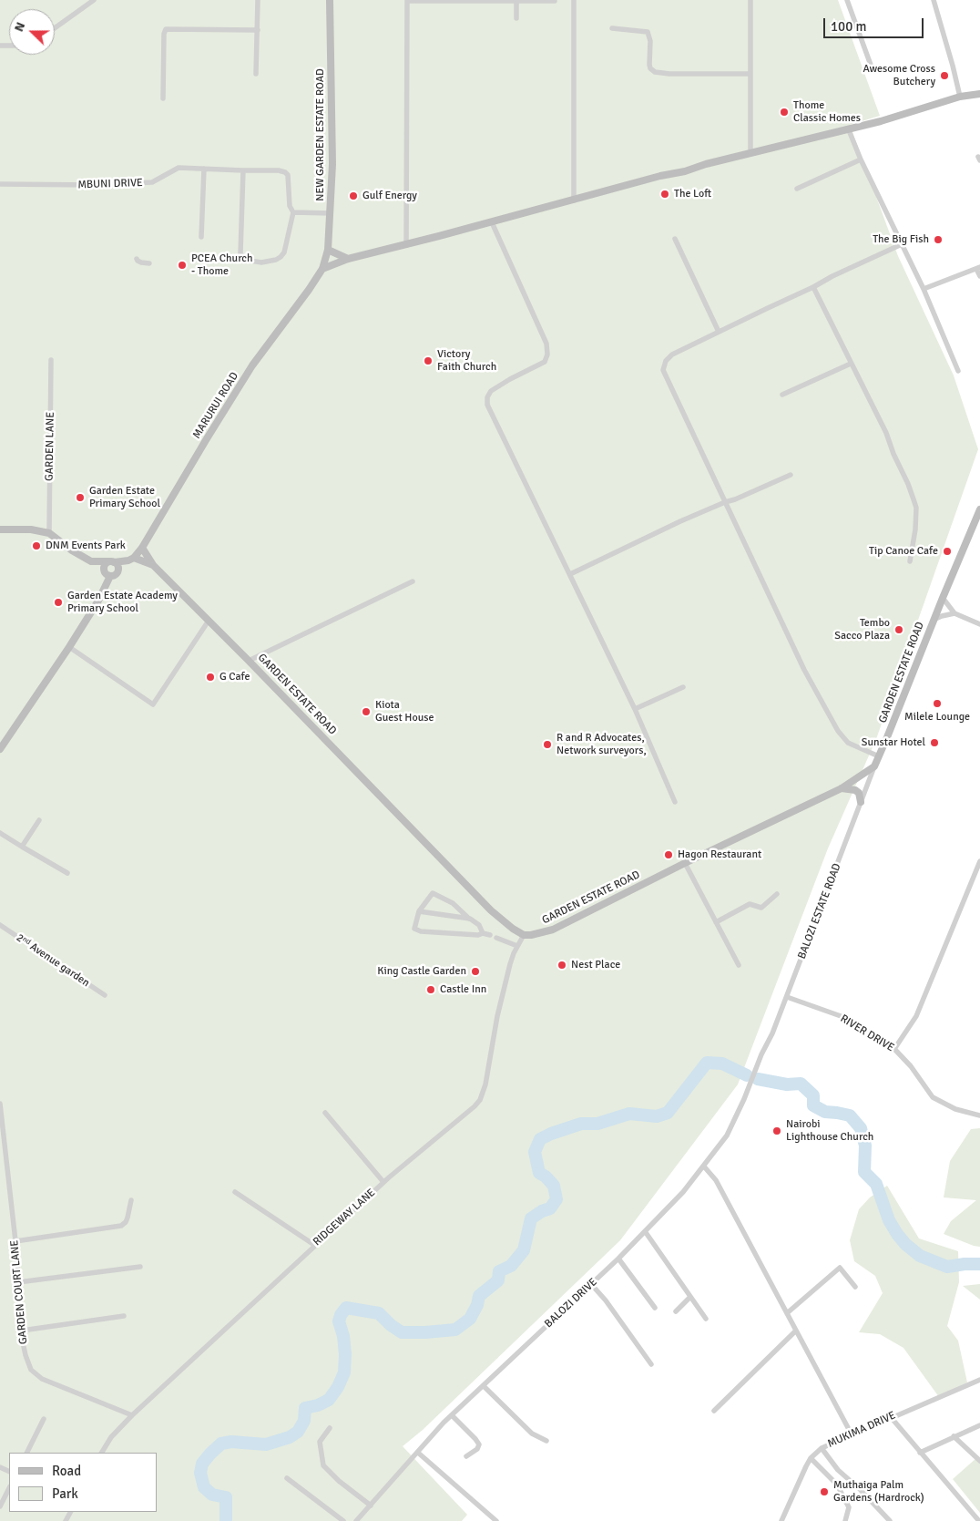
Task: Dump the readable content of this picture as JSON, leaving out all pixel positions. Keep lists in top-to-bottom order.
{
  "streets": {
    "street": [
      "NEW GARDEN ESTATE ROAD",
      "MBUNI DRIVE",
      "MARURUI ROAD",
      "GARDEN LANE",
      "GARDEN ESTATE ROAD",
      "BALOZI ESTATE ROAD",
      "2ⁿᵈ Avenue garden",
      "RIVER DRIVE",
      "RIDGEWAY LANE",
      "GARDEN COURT LANE",
      "BALOZI DRIVE",
      "MUKIMA DRIVE"
    ]
  },
  "crossings": [
    ["NEW GARDEN ESTATE ROAD", "MARURUI ROAD"],
    ["MARURUI ROAD", "GARDEN ESTATE ROAD"],
    ["GARDEN LANE", "GARDEN ESTATE ROAD"],
    ["GARDEN ESTATE ROAD", "BALOZI ESTATE ROAD"],
    ["GARDEN ESTATE ROAD", "RIDGEWAY LANE"],
    ["BALOZI ESTATE ROAD", "RIVER DRIVE"],
    ["BALOZI ESTATE ROAD", "BALOZI DRIVE"],
    ["RIDGEWAY LANE", "GARDEN COURT LANE"]
  ],
  "places": [
    "Awesome Cross Butchery",
    "Thome Classic Homes",
    "The Loft",
    "Gulf Energy",
    "The Big Fish",
    "PCEA Church - Thome",
    "Victory Faith Church",
    "Garden Estate Primary School",
    "DNM Events Park",
    "Tip Canoe Cafe",
    "Garden Estate Academy Primary School",
    "Tembo Sacco Plaza",
    "G Cafe",
    "Milele Lounge",
    "Kiota Guest House",
    "Sunstar Hotel",
    "R and R Advocates, Network surveyors,",
    "Hagon Restaurant",
    "Nest Place",
    "King Castle Garden",
    "Castle Inn",
    "Nairobi Lighthouse Church",
    "Muthaiga Palm Gardens (Hardrock)"
  ],
  "legend": ["Road", "Park"],
  "scale_bar": "100 m",
  "north": "left"
}
